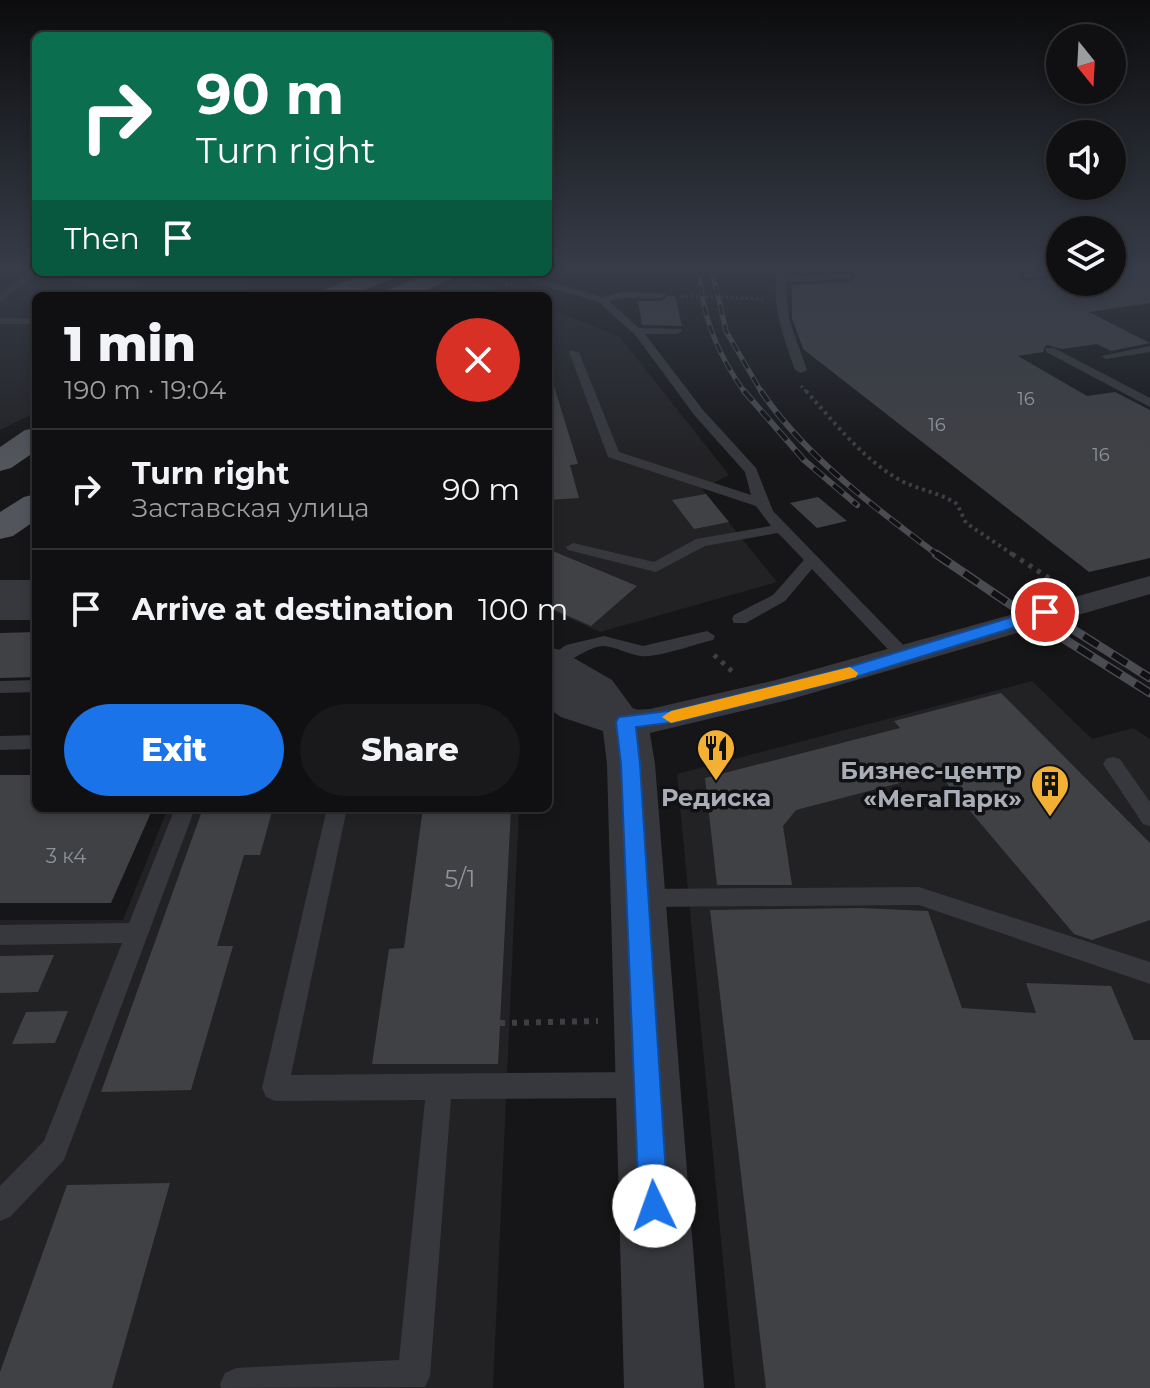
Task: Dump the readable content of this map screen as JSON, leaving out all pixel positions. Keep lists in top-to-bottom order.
{
  "places": {
    "restaurant": ["Редиска"],
    "building": ["Бизнес-центр «МегаПарк»"]
  },
  "house_numbers": [
    "16",
    "16",
    "16",
    "3 к4",
    "5/1"
  ],
  "north": "bottom",
  "page": {
    "turn": ["90 m", "Turn right"],
    "then": "Then",
    "heading": ["1 min", "190 m · 19:04"],
    "list": [
      {
        "name": "Turn right",
        "note": "Заставская улица",
        "value": "90 m"
      },
      {
        "name": "Arrive at destination",
        "value": "100 m"
      }
    ],
    "buttons": ["Exit", "Share"]
  }
}
